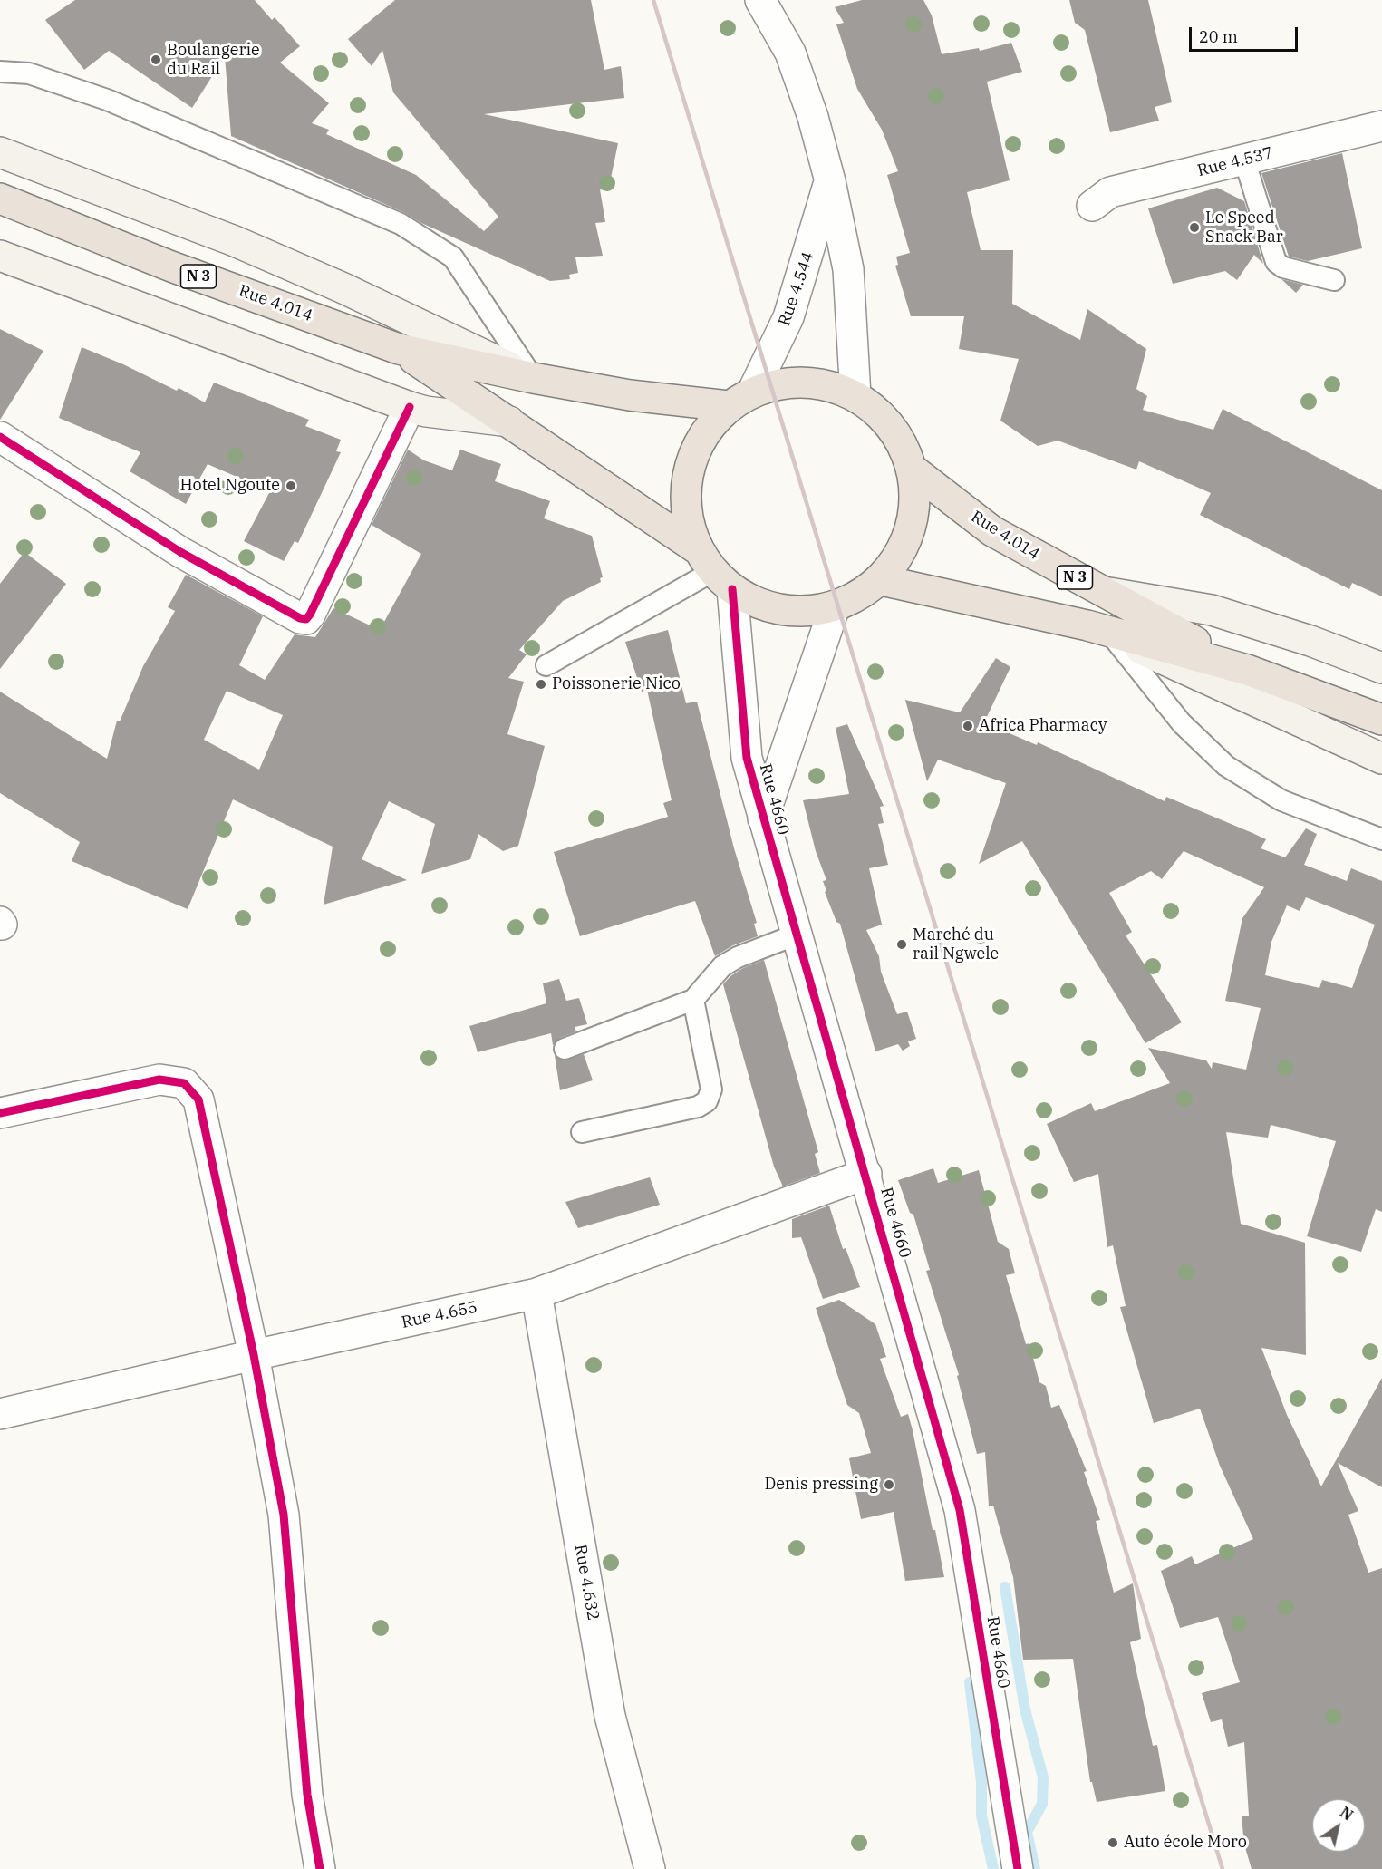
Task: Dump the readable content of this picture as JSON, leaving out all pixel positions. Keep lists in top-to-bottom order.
{
  "streets": {
    "highway": ["N 3", "Rue 4.014"],
    "street": [
      "Rue 4.537",
      "Rue 4.544",
      "Rue 4660",
      "Rue 4.655",
      "Rue 4.632"
    ]
  },
  "crossings": [
    ["Rue 4.544", "Rue 4.014"],
    ["Rue 4.014", "Rue 4660"],
    ["Rue 4660", "Rue 4.655"],
    ["Rue 4.655", "Rue 4.632"]
  ],
  "places": [
    "Boulangerie du Rail",
    "Le Speed Snack Bar",
    "Hotel Ngoute",
    "Poissonerie Nico",
    "Africa Pharmacy",
    "Marché du rail Ngwele",
    "Denis pressing",
    "Auto école Moro"
  ],
  "scale_bar": "20 m",
  "north": "top right"
}
